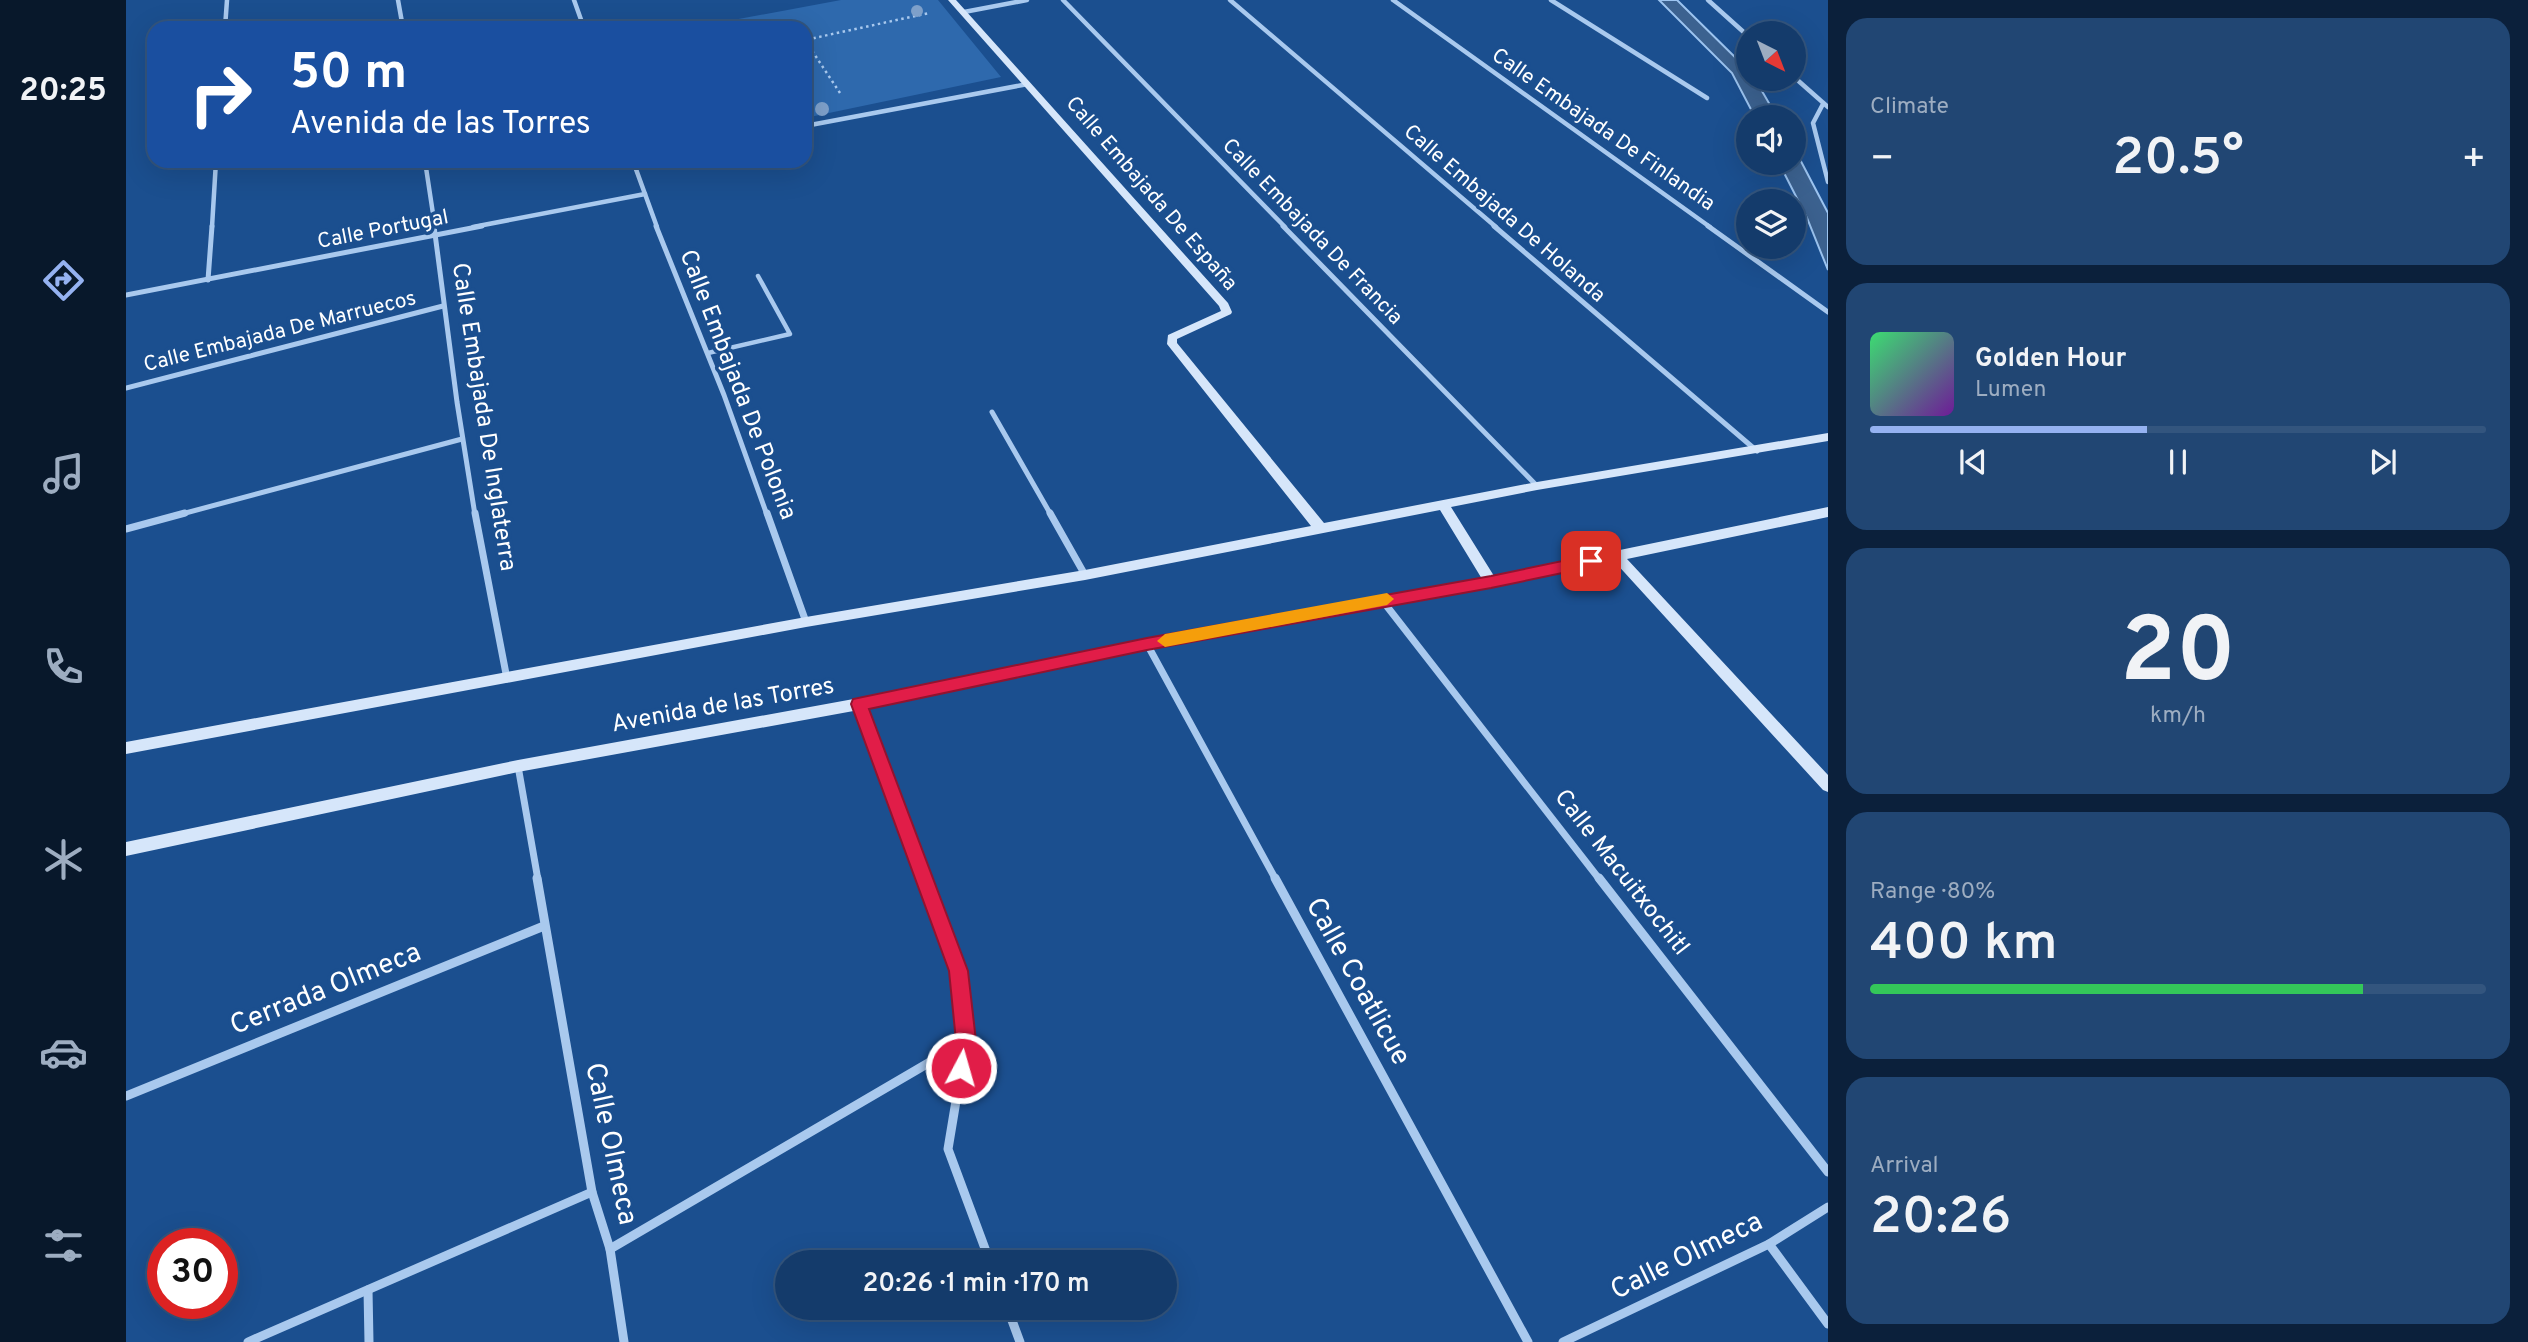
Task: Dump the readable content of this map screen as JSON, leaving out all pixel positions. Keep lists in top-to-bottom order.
{
  "streets": {
    "main road": ["Calle Embajada De España", "Avenida de las Torres"],
    "street": [
      "Calle Embajada De Finlandia",
      "Calle Embajada De Holanda",
      "Calle Portugal",
      "Calle Embajada De Francia",
      "Calle Embajada De Marruecos",
      "Calle Embajada De Polonia",
      "Calle Embajada De Inglaterra",
      "Calle Macuitxochitl",
      "Calle Coatlicue",
      "Cerrada Olmeca",
      "Calle Olmeca"
    ]
  },
  "crossings": [
    ["Calle Portugal", "Calle Embajada De Polonia"],
    ["Calle Portugal", "Calle Embajada De Inglaterra"],
    ["Calle Embajada De Marruecos", "Calle Embajada De Inglaterra"],
    ["Avenida de las Torres", "Calle Macuitxochitl"],
    ["Avenida de las Torres", "Calle Coatlicue"],
    ["Avenida de las Torres", "Calle Olmeca"],
    ["Cerrada Olmeca", "Calle Olmeca"]
  ],
  "north": "bottom right",
  "page": {
    "tabs": "20:25",
    "tile": [
      "Climate",
      ["20", "km/h"],
      ["Range · 80%", "400 km"],
      ["Arrival", "20:26"]
    ],
    "turn": ["50 m", "Avenida de las Torres"],
    "heat": ["−", "20.5°", "+"],
    "song": ["Golden Hour", "Lumen"],
    "limit": "30",
    "trip": "20:26 · 1 min · 170 m"
  }
}
